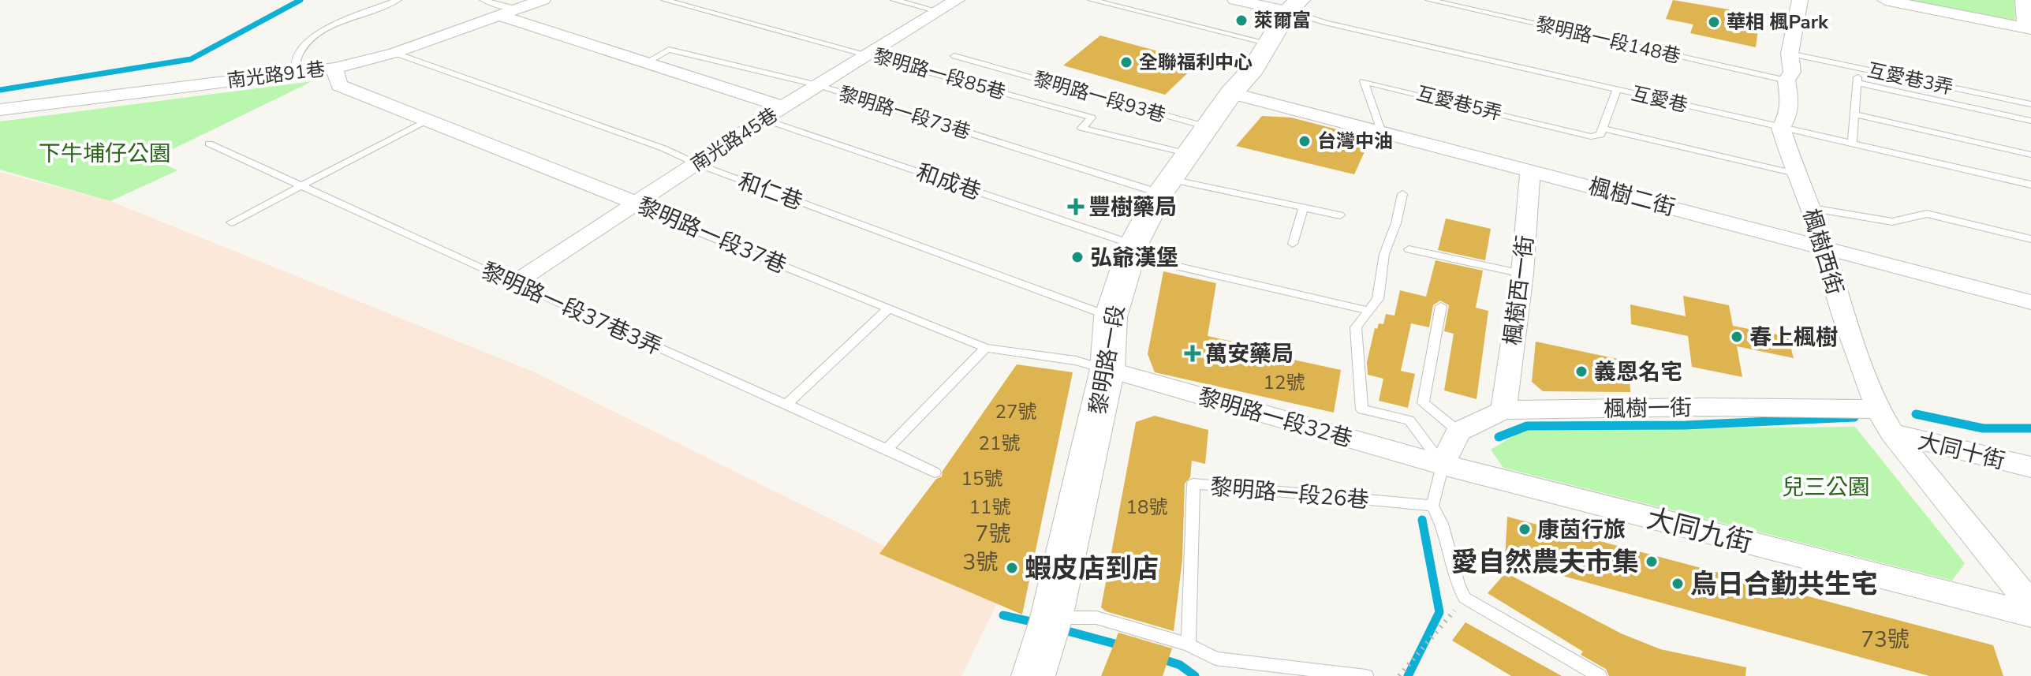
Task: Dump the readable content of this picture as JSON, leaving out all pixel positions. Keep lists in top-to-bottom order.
{
  "streets": {
    "main road": ["黎明路一段"],
    "street": [
      "南光路91巷",
      "南光路45巷",
      "楓樹二街",
      "黎明路一段37巷",
      "楓樹西街",
      "楓樹西一街",
      "楓樹一街",
      "黎明路一段32巷",
      "大同十街",
      "大同九街"
    ],
    "lane": [
      "黎明路一段148巷",
      "黎明路一段85巷",
      "互愛巷3弄",
      "黎明路一段93巷",
      "互愛巷",
      "互愛巷5弄",
      "黎明路一段73巷",
      "和成巷",
      "和仁巷",
      "黎明路一段37巷3弄",
      "黎明路一段26巷"
    ]
  },
  "crossings": [
    ["黎明路一段85巷", "南光路45巷"],
    ["黎明路一段85巷", "黎明路一段"],
    ["南光路91巷", "和仁巷"],
    ["南光路91巷", "黎明路一段37巷"],
    ["黎明路一段93巷", "黎明路一段"],
    ["互愛巷", "楓樹西街"],
    ["互愛巷", "黎明路一段"],
    ["互愛巷5弄", "楓樹二街"],
    ["互愛巷5弄", "楓樹西街"],
    ["黎明路一段73巷", "南光路45巷"],
    ["黎明路一段73巷", "黎明路一段"],
    ["南光路45巷", "和成巷"],
    ["南光路45巷", "和仁巷"],
    ["南光路45巷", "黎明路一段37巷"],
    ["南光路45巷", "黎明路一段37巷3弄"],
    ["和成巷", "黎明路一段"],
    ["和仁巷", "黎明路一段"],
    ["楓樹二街", "楓樹西街"],
    ["楓樹二街", "楓樹西一街"],
    ["楓樹二街", "黎明路一段"],
    ["黎明路一段37巷", "黎明路一段"],
    ["黎明路一段37巷", "黎明路一段32巷"],
    ["楓樹西街", "楓樹一街"],
    ["楓樹西街", "大同十街"],
    ["楓樹西一街", "楓樹一街"],
    ["黎明路一段", "黎明路一段32巷"],
    ["黎明路一段32巷", "大同九街"]
  ],
  "parks": ["下牛埔仔公園", "兒三公園"],
  "places": {
    "other": [
      "萊爾富",
      "華相 楓Park",
      "全聯福利中心",
      "台灣中油",
      "弘爺漢堡",
      "春上楓樹",
      "義恩名宅",
      "康茵行旅",
      "愛自然農夫市集",
      "蝦皮店到店",
      "烏日合勤共生宅"
    ],
    "health": ["豐樹藥局", "萬安藥局"]
  },
  "house_numbers": [
    "12號",
    "27號",
    "21號",
    "15號",
    "11號",
    "18號",
    "7號",
    "3號",
    "73號"
  ]
}
